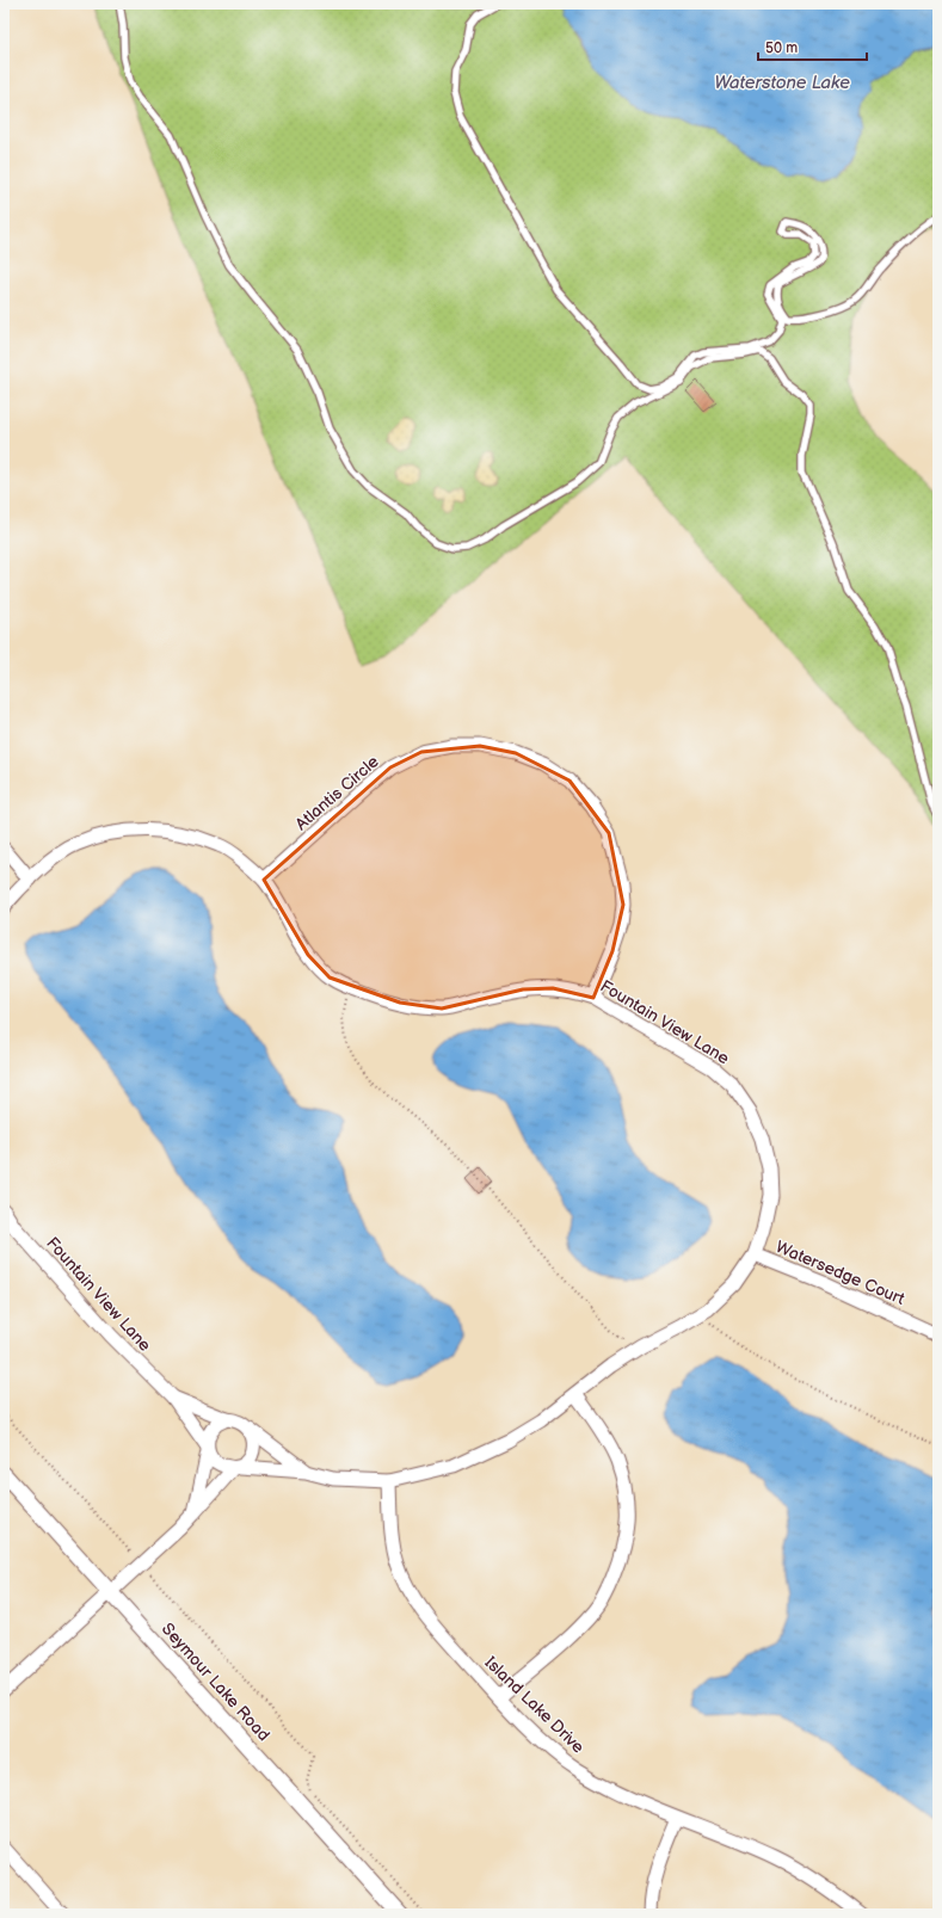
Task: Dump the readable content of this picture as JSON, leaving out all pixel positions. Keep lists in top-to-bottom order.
{
  "streets": {
    "street": [
      "Atlantis Circle",
      "Fountain View Lane",
      "Watersedge Court",
      "Seymour Lake Road",
      "Island Lake Drive"
    ]
  },
  "crossings": [
    ["Atlantis Circle", "Fountain View Lane"],
    ["Fountain View Lane", "Watersedge Court"],
    ["Fountain View Lane", "Island Lake Drive"]
  ],
  "water": ["Waterstone Lake"],
  "scale_bar": "50 m"
}
